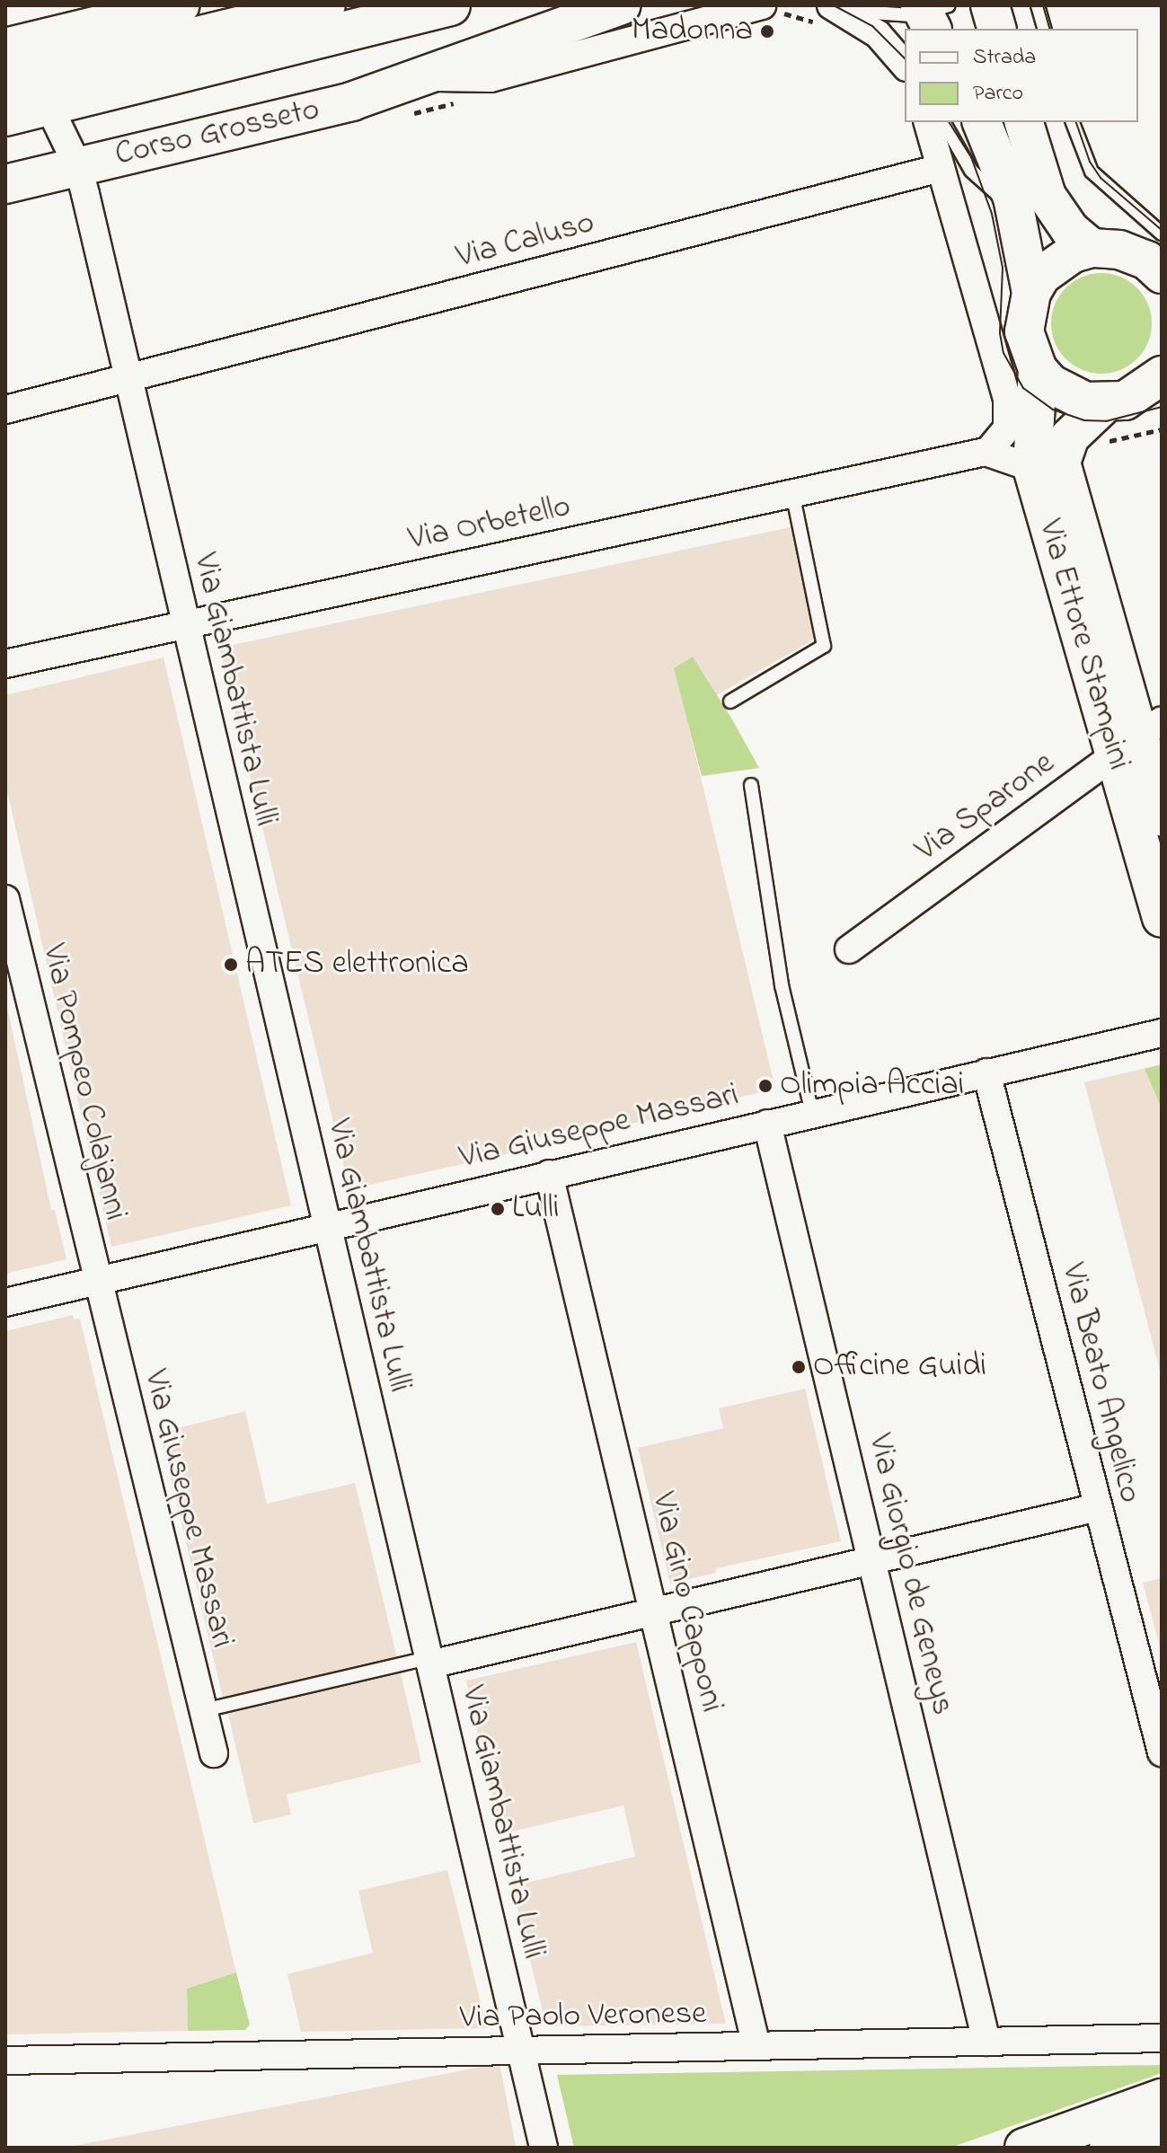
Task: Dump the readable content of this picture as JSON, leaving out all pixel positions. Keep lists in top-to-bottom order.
{
  "streets": {
    "main road": ["Corso Grosseto", "Via Ettore Stampini"],
    "street": [
      "Via Caluso",
      "Via Orbetello",
      "Via Giambattista Lulli",
      "Via Sparone",
      "Via Pompeo Colajanni",
      "Via Giuseppe Massari",
      "Via Beato Angelico",
      "Via Giorgio de Geneys",
      "Via Gino Capponi",
      "Via Paolo Veronese"
    ]
  },
  "crossings": [
    ["Corso Grosseto", "Via Giambattista Lulli"],
    ["Via Caluso", "Via Giambattista Lulli"],
    ["Via Orbetello", "Via Giambattista Lulli"],
    ["Via Ettore Stampini", "Via Sparone"],
    ["Via Giambattista Lulli", "Via Giuseppe Massari"],
    ["Via Giambattista Lulli", "Via Paolo Veronese"],
    ["Via Pompeo Colajanni", "Via Giuseppe Massari"],
    ["Via Giuseppe Massari", "Via Beato Angelico"],
    ["Via Giuseppe Massari", "Via Giorgio de Geneys"],
    ["Via Giuseppe Massari", "Via Gino Capponi"],
    ["Via Giorgio de Geneys", "Via Paolo Veronese"],
    ["Via Gino Capponi", "Via Paolo Veronese"]
  ],
  "places": [
    "Madonna",
    "ATES elettronica",
    "Olimpia Acciai",
    "Lulli",
    "Officine Guidi"
  ],
  "legend": ["Strada", "Parco"]
}
